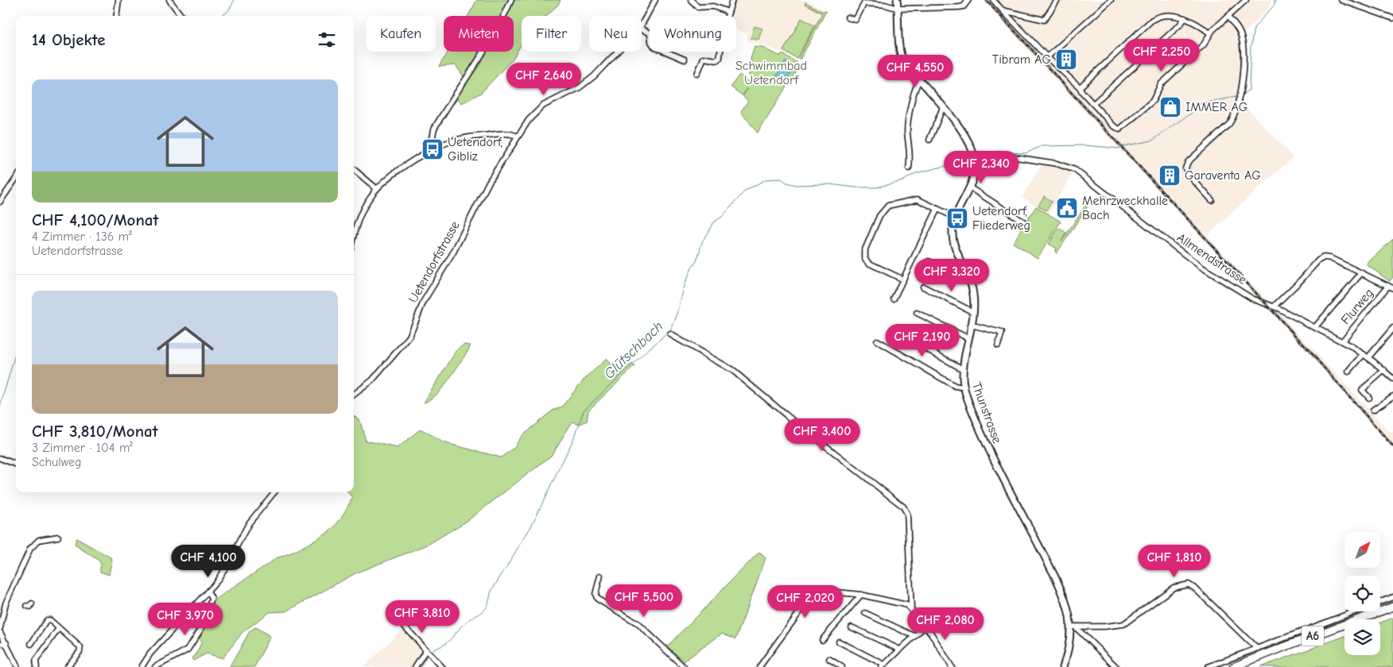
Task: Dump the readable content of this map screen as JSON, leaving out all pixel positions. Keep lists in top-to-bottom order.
{
  "streets": {
    "highway": ["A6"],
    "main road": ["Thunstrasse"],
    "street": ["Allmendstrasse", "Uetendorfstrasse", "Flurweg"]
  },
  "crossings": [
    ["Allmendstrasse", "Flurweg"],
    ["Allmendstrasse", "Thunstrasse"]
  ],
  "water": ["Glütschbach"],
  "parks": ["Schwimmbad Uetendorf"],
  "places": {
    "building": ["Tibram AG", "Garaventa AG"],
    "shop": ["IMMER AG"],
    "bus stop": ["Uetendorf, Gibliz", "Uetendorf, Fliederweg"],
    "public building": ["Mehrzweckhalle Bach"]
  },
  "north": "top right",
  "page": {
    "chip": [
      "Kaufen",
      "Mieten",
      "Filter",
      "Neu",
      "Wohnung"
    ],
    "heading": "14 Objekte",
    "price": [
      "CHF 2,250",
      "CHF 4,550",
      "CHF 2,640",
      "CHF 2,340",
      "CHF 3,320",
      "CHF 2,190",
      "CHF 3,400",
      "CHF 4,100",
      "CHF 1,810",
      "CHF 5,500",
      "CHF 2,020",
      "CHF 3,810",
      "CHF 3,970",
      "CHF 2,080"
    ],
    "list": [
      {
        "name": "CHF 4,100/Monat",
        "note": "4 Zimmer · 136 m² · Uetendorfstrasse"
      },
      {
        "name": "CHF 3,810/Monat",
        "note": "3 Zimmer · 104 m² · Schulweg"
      }
    ]
  }
}
